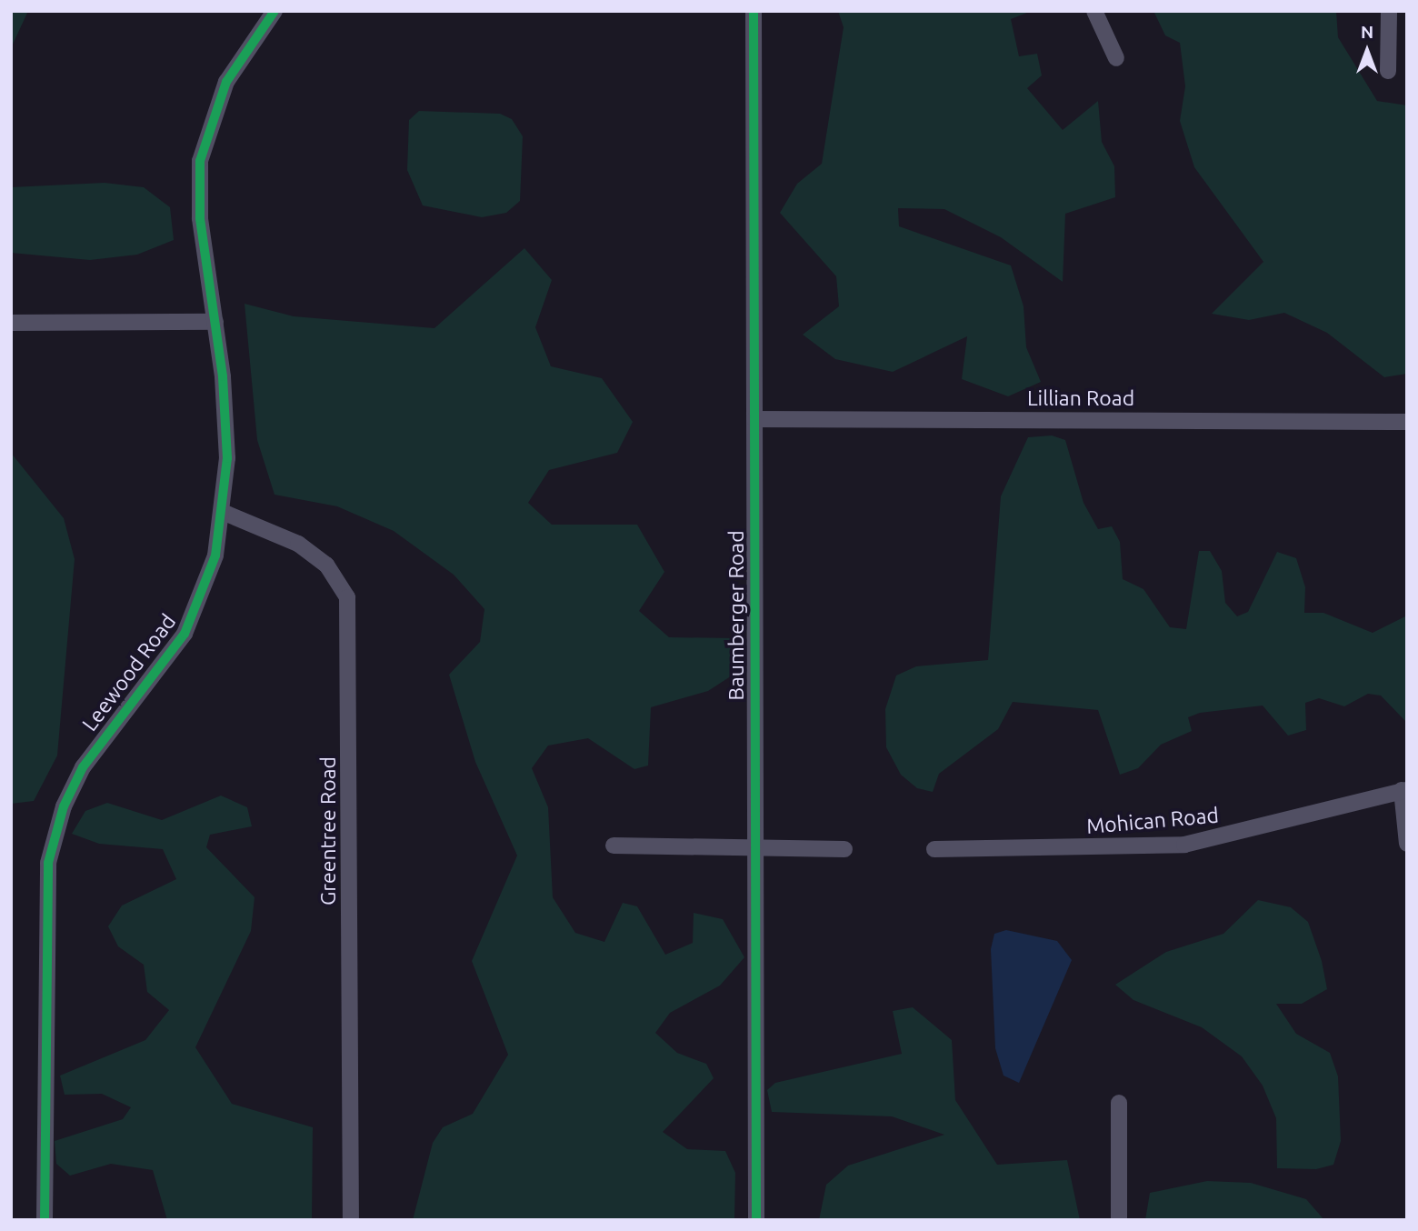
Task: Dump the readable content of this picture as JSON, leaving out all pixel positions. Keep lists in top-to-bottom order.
{
  "streets": {
    "street": [
      "Lillian Road",
      "Baumberger Road",
      "Leewood Road",
      "Mohican Road",
      "Greentree Road"
    ]
  },
  "crossings": [
    ["Lillian Road", "Baumberger Road"],
    ["Leewood Road", "Greentree Road"]
  ],
  "north": "top"
}
